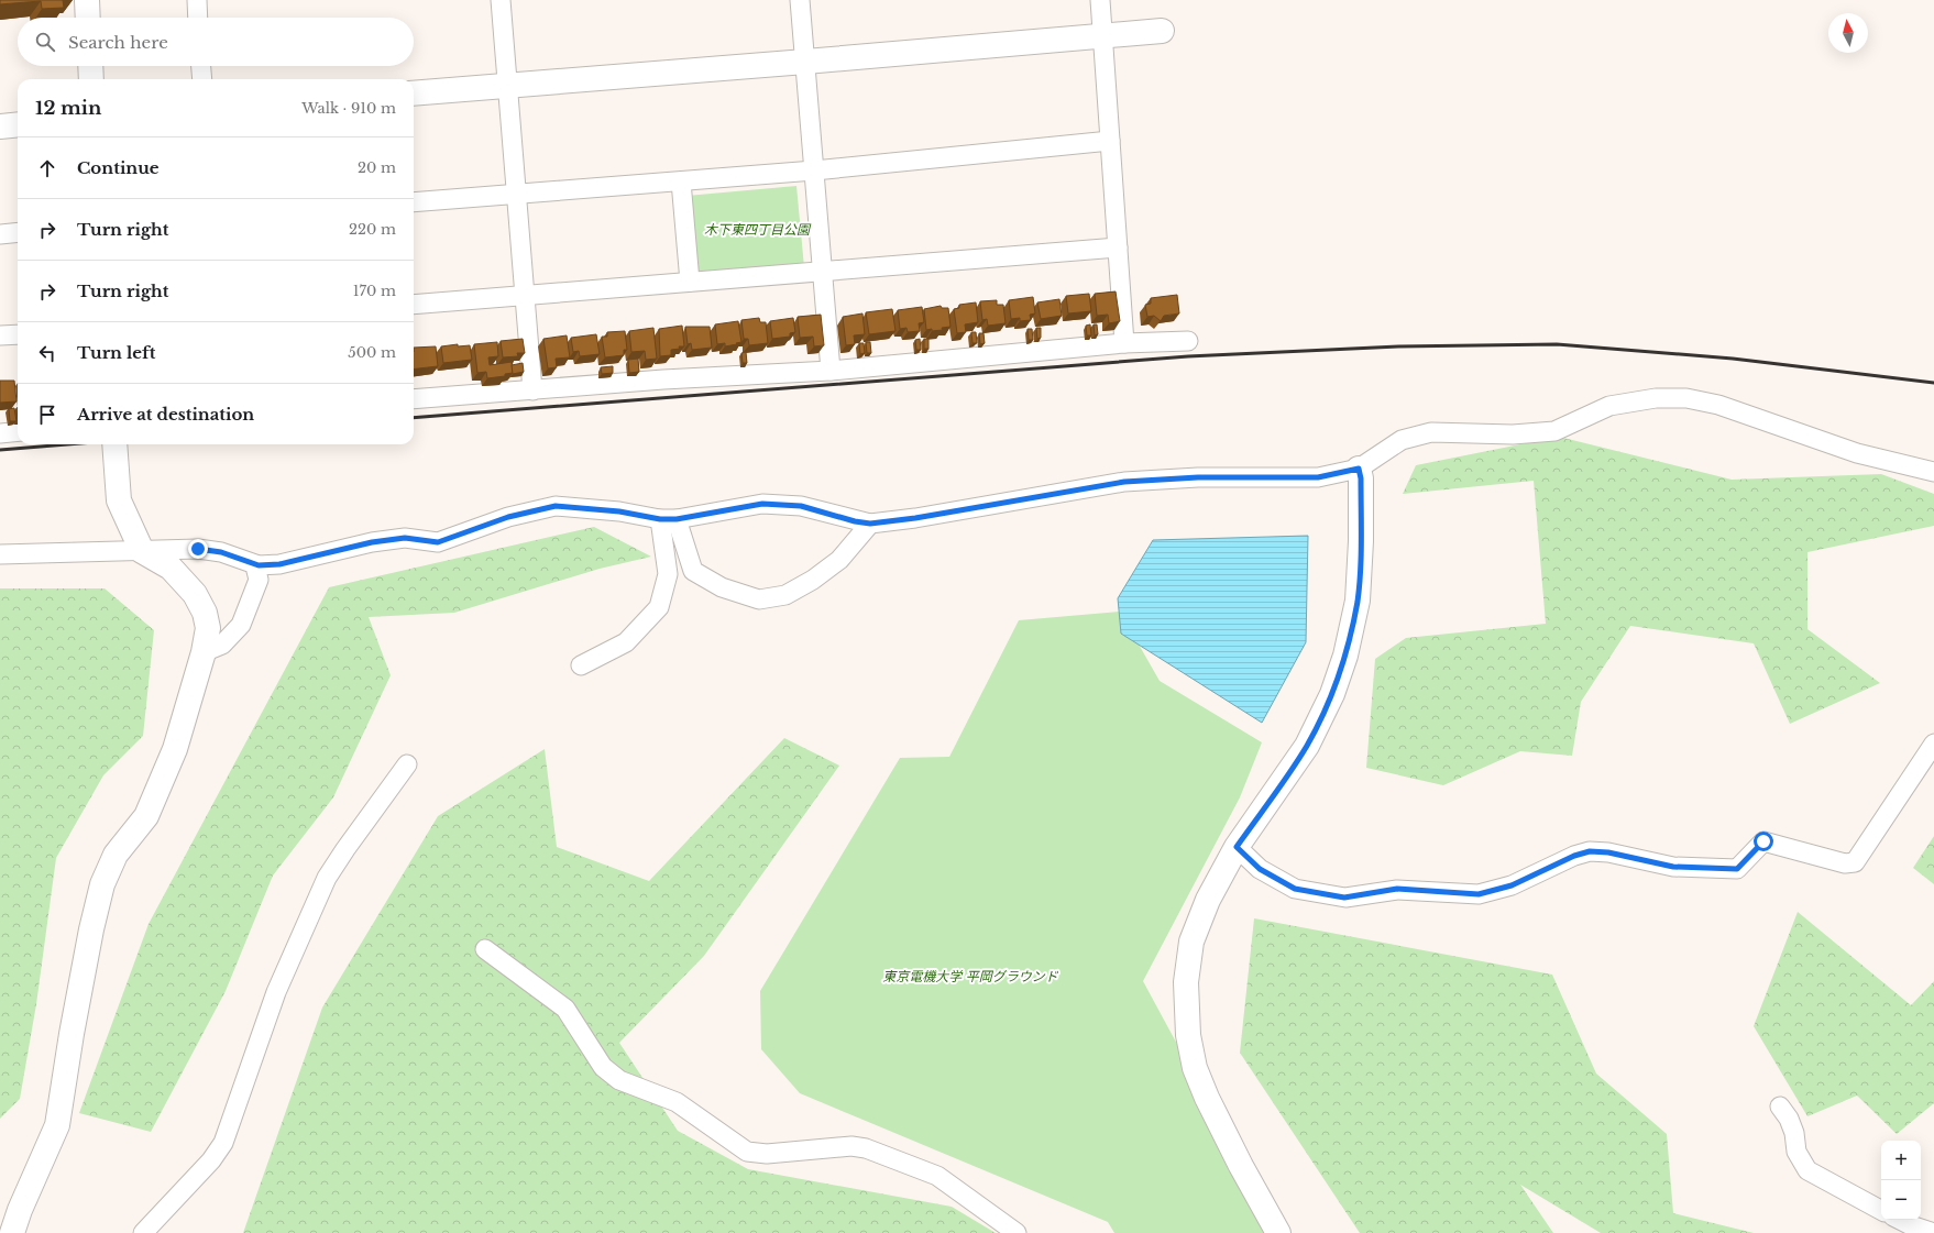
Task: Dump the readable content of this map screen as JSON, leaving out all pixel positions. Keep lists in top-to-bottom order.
{
  "parks": ["木下東四丁目公園", "東京電機大学 平岡グラウンド"],
  "north": "top",
  "page": {
    "search": "Search here",
    "heading": ["12 min", "Walk · 910 m"],
    "list": [
      ["Continue", "20 m"],
      ["Turn right", "220 m"],
      ["Turn right", "170 m"],
      ["Turn left", "500 m"],
      "Arrive at destination"
    ],
    "map_buttons": ["+", "−"]
  }
}
